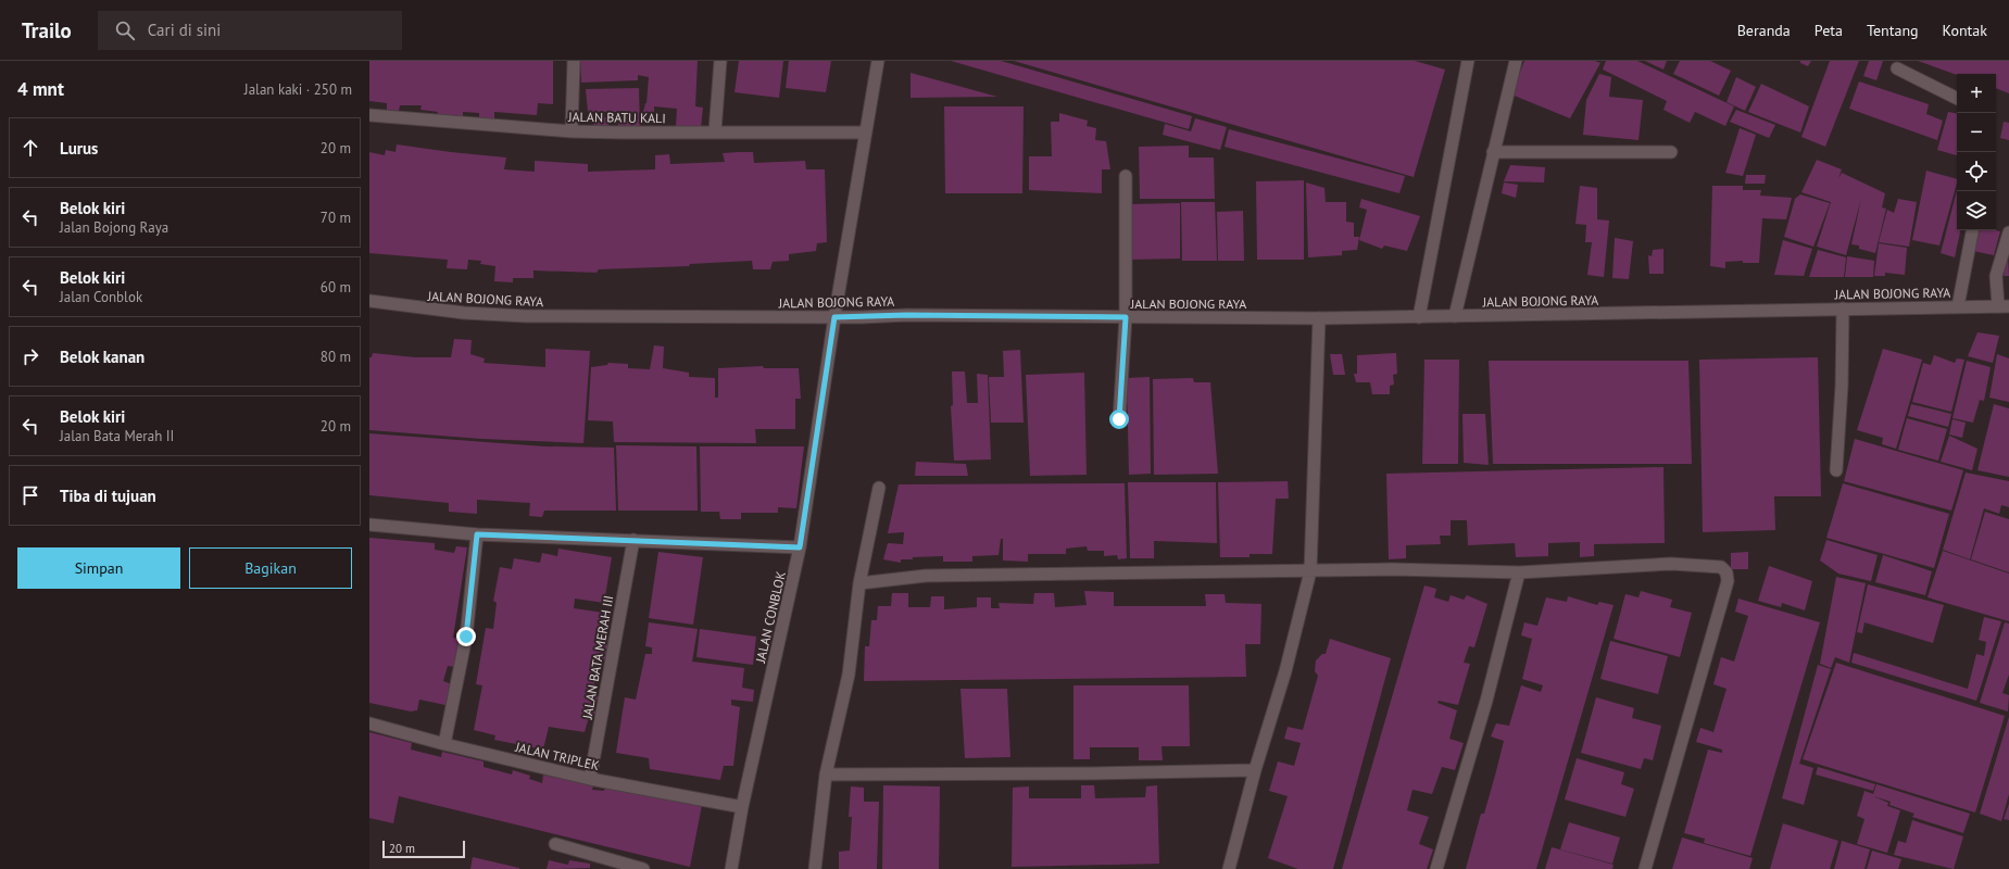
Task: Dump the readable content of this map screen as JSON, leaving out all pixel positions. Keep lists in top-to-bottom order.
{
  "streets": {
    "street": [
      "JALAN BATU KALI",
      "JALAN BOJONG RAYA",
      "JALAN CONBLOK",
      "JALAN BATA MERAH III",
      "JALAN TRIPLEK"
    ]
  },
  "crossings": [
    ["JALAN BATU KALI", "JALAN CONBLOK"],
    ["JALAN BOJONG RAYA", "JALAN CONBLOK"],
    ["JALAN CONBLOK", "JALAN TRIPLEK"],
    ["JALAN BATA MERAH III", "JALAN TRIPLEK"]
  ],
  "scale_bar": "20 m",
  "page": {
    "header": "Trailo",
    "search": "Cari di sini",
    "nav": [
      "Beranda",
      "Peta",
      "Tentang",
      "Kontak"
    ],
    "heading": ["4 mnt", "Jalan kaki · 250 m"],
    "map_buttons": ["+", "−"],
    "list": [
      ["Lurus", "20 m"],
      ["Belok kiri", "Jalan Bojong Raya", "70 m"],
      ["Belok kiri", "Jalan Conblok", "60 m"],
      ["Belok kanan", "80 m"],
      ["Belok kiri", "Jalan Bata Merah II", "20 m"],
      "Tiba di tujuan"
    ],
    "buttons": ["Simpan", "Bagikan"],
    "scale": "20 m"
  }
}
